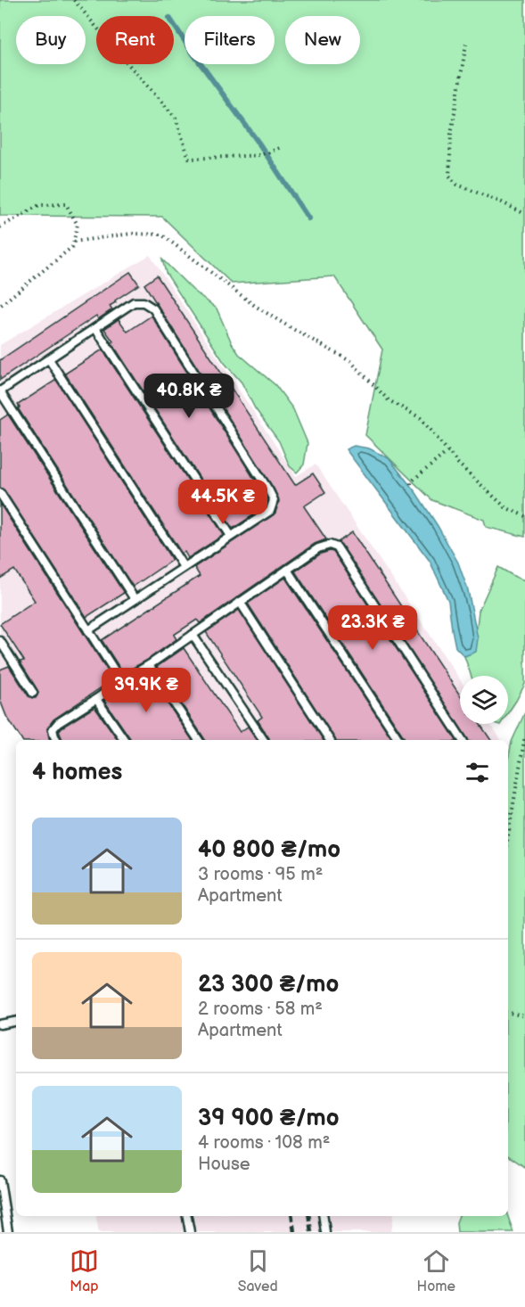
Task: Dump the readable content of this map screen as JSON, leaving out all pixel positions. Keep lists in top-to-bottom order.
{
  "page": {
    "chip": [
      "Buy",
      "Rent",
      "Filters",
      "New"
    ],
    "price": [
      "40.8K ₴",
      "44.5K ₴",
      "23.3K ₴",
      "39.9K ₴"
    ],
    "heading": "4 homes",
    "list": [
      {
        "name": "40 800 ₴/mo",
        "note": "3 rooms · 95 m² · Apartment"
      },
      {
        "name": "23 300 ₴/mo",
        "note": "2 rooms · 58 m² · Apartment"
      },
      {
        "name": "39 900 ₴/mo",
        "note": "4 rooms · 108 m² · House"
      }
    ],
    "tabs": ["Map", "Saved", "Home"]
  }
}
